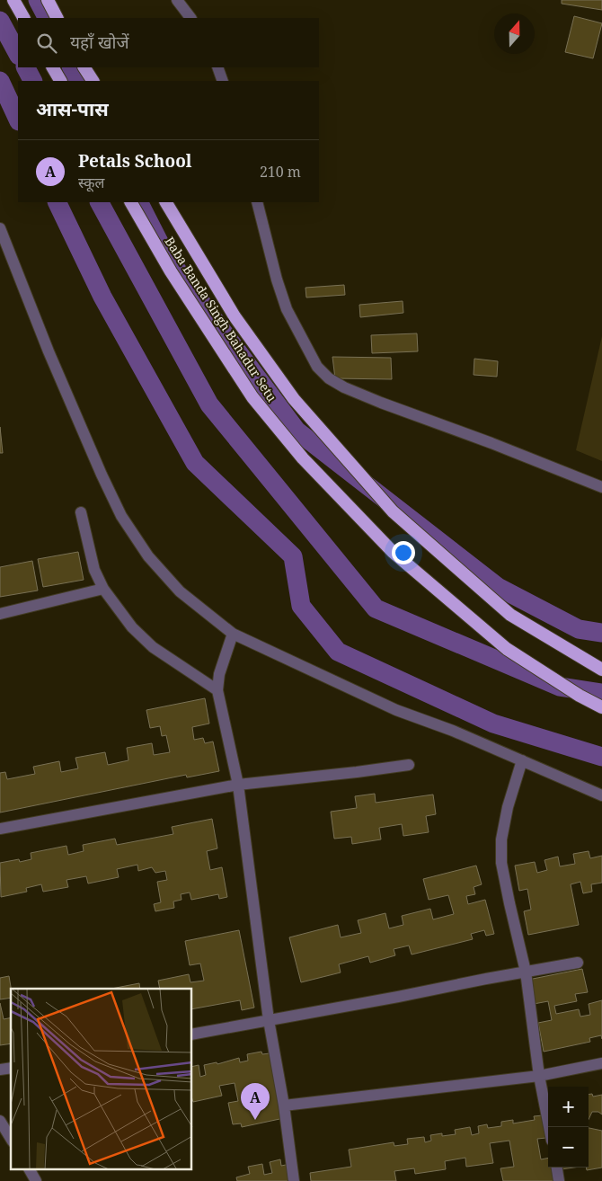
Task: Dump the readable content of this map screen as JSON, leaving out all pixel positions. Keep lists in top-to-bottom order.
{
  "streets": {
    "highway": ["Baba Banda Singh Bahadur Setu"]
  },
  "north": "top",
  "page": {
    "search": "यहाँ खोजें",
    "heading": "आस-पास",
    "list": [
      {
        "mark": "A",
        "name": "Petals School",
        "note": "स्कूल",
        "value": "210 m"
      }
    ],
    "pins": "A",
    "map_buttons": ["+", "−"]
  }
}
